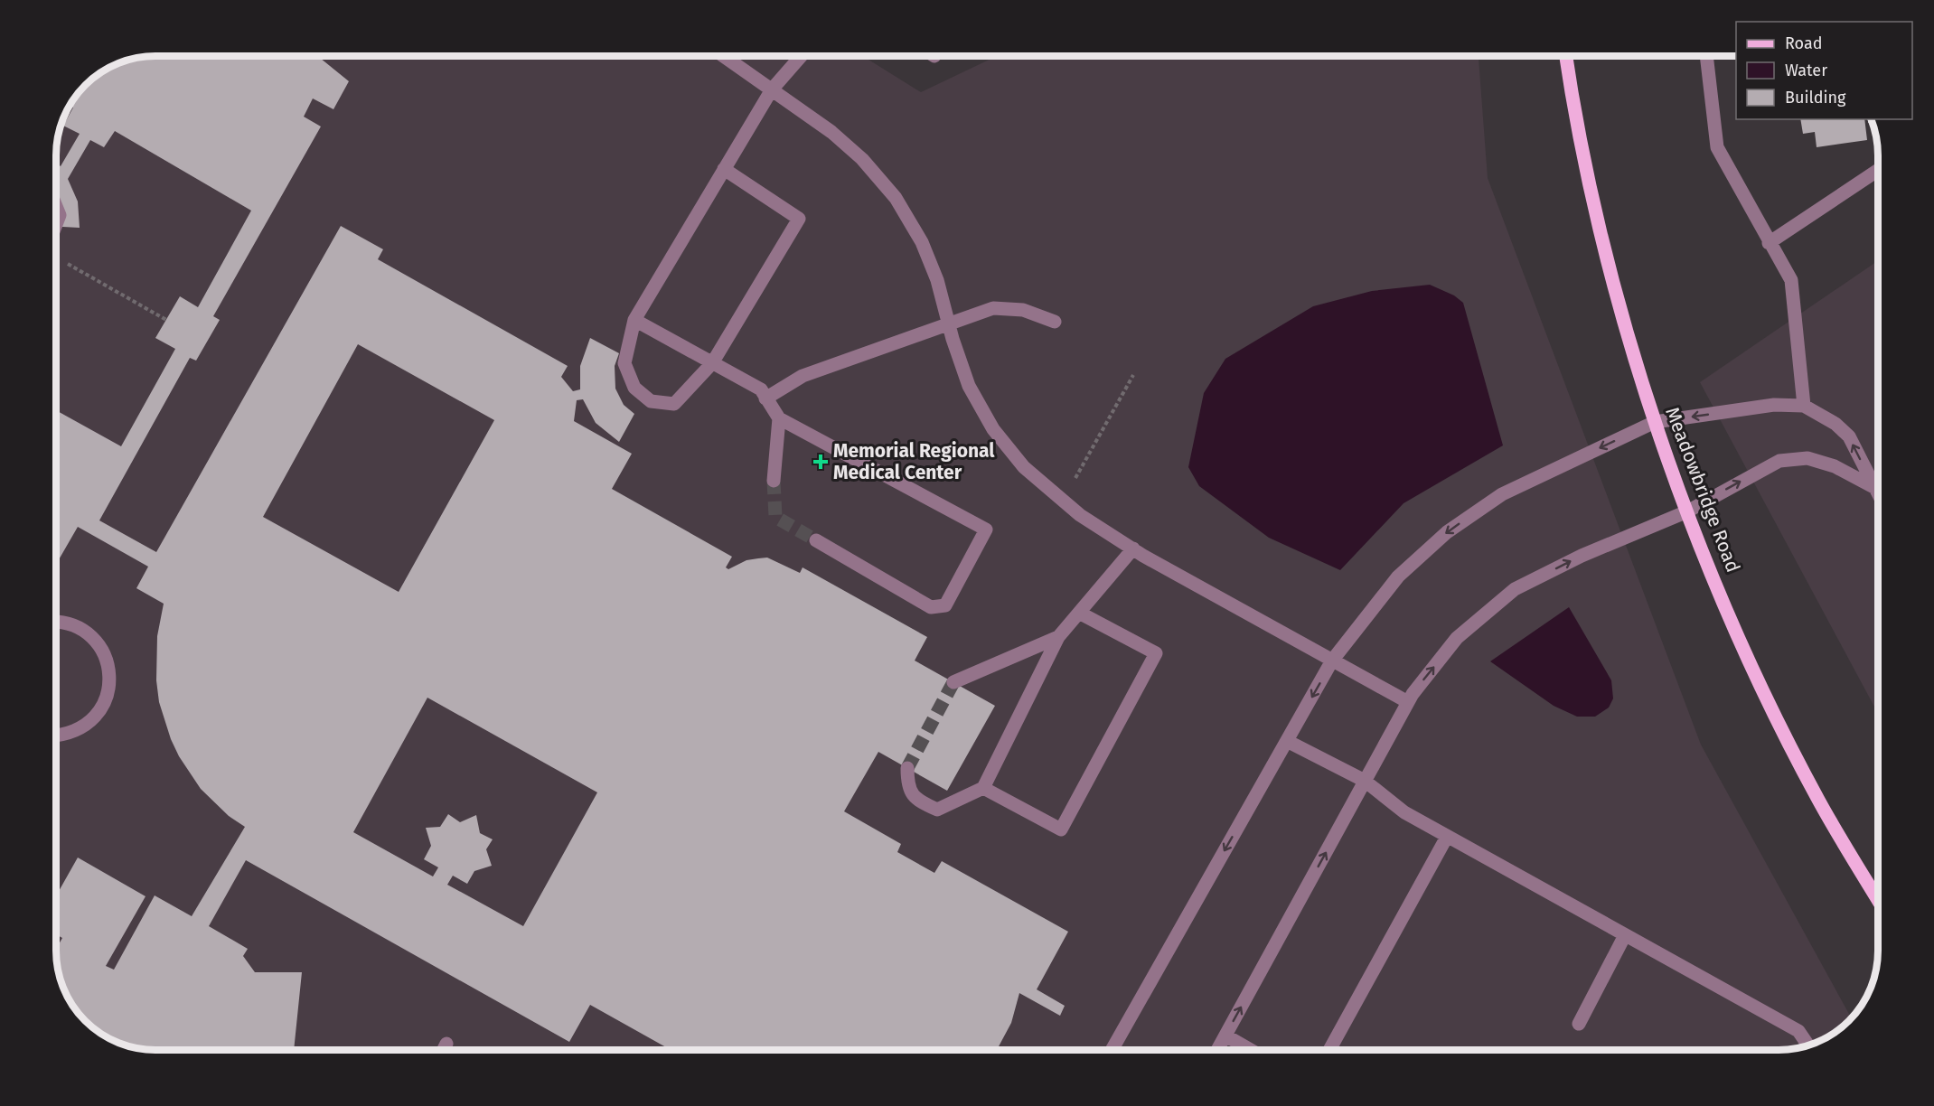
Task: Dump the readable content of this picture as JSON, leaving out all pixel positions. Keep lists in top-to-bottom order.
{
  "streets": {
    "main road": ["Meadowbridge Road"]
  },
  "places": {
    "health": ["Memorial Regional Medical Center"]
  },
  "legend": ["Road", "Water", "Building"]
}
